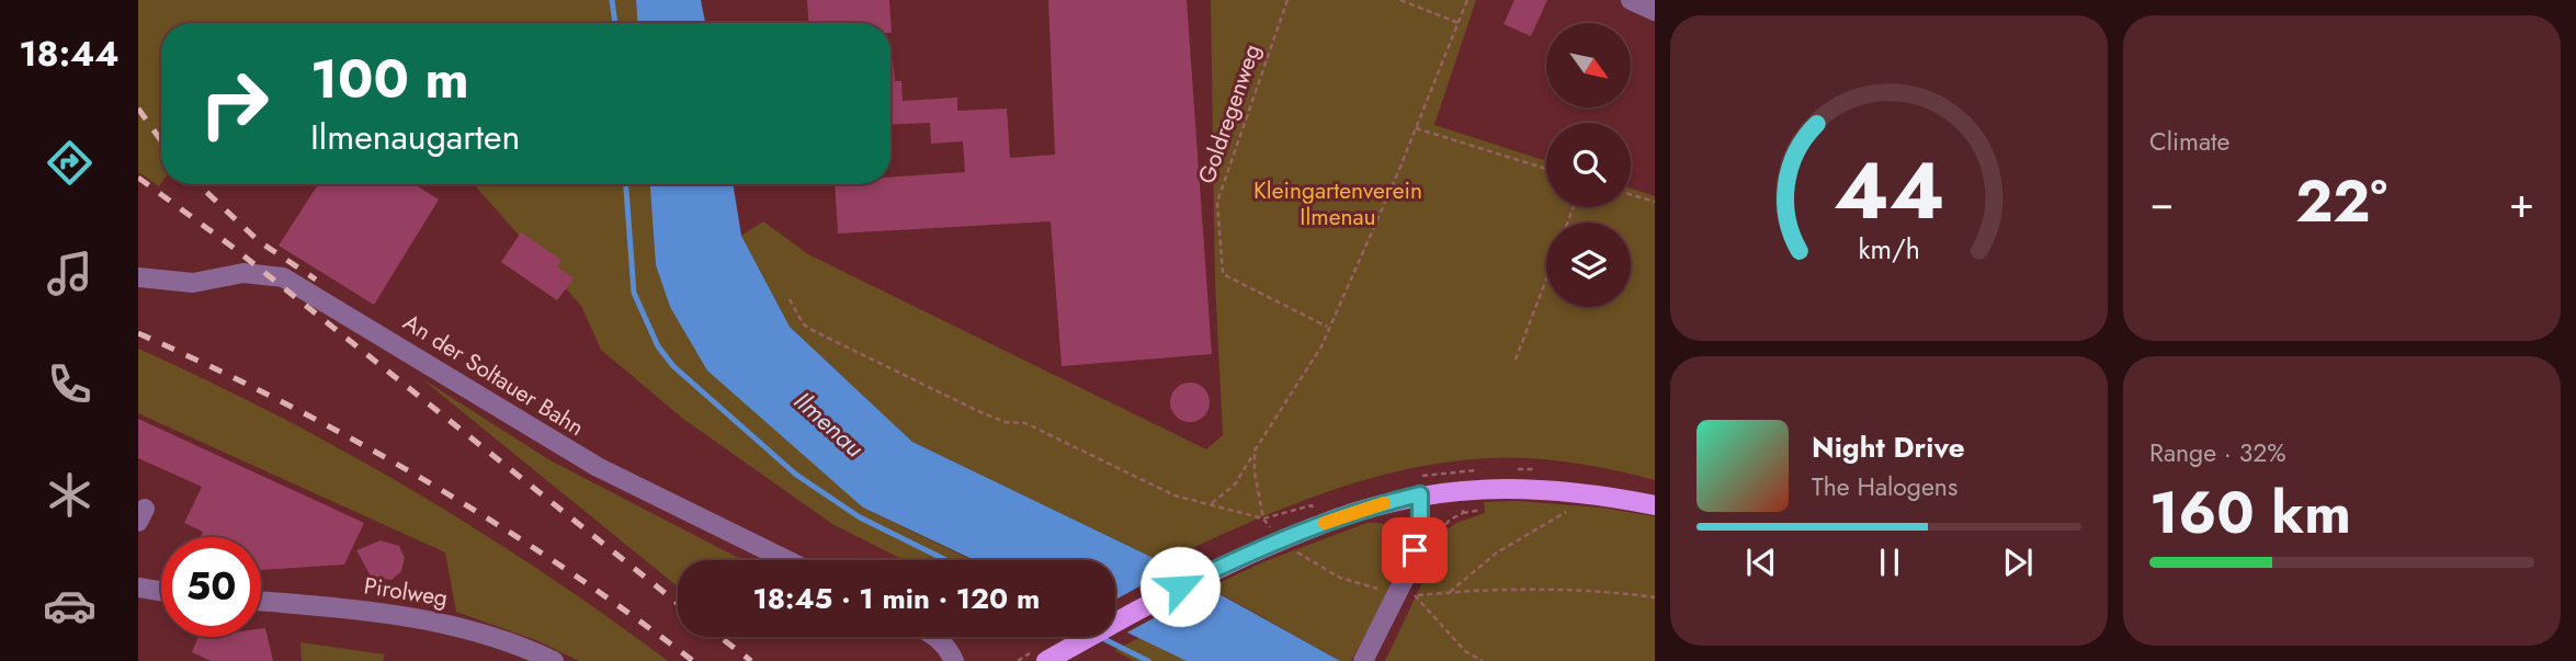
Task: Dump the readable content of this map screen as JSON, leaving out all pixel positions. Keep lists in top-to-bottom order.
{
  "streets": {
    "street": ["An der Soltauer Bahn", "Pirolweg"],
    "path": ["Goldregenweg"]
  },
  "water": ["Ilmenau"],
  "parks": ["Kleingartenverein Ilmenau"],
  "north": "bottom right",
  "page": {
    "tabs": "18:44",
    "tile": [
      "Climate",
      ["Range · 32%", "160 km"]
    ],
    "turn": ["100 m", "Ilmenaugarten"],
    "heat": ["−", "22°", "+"],
    "song": ["Night Drive", "The Halogens"],
    "limit": "50",
    "trip": "18:45 · 1 min · 120 m",
    "gauge": ["44", "km/h"]
  }
}
